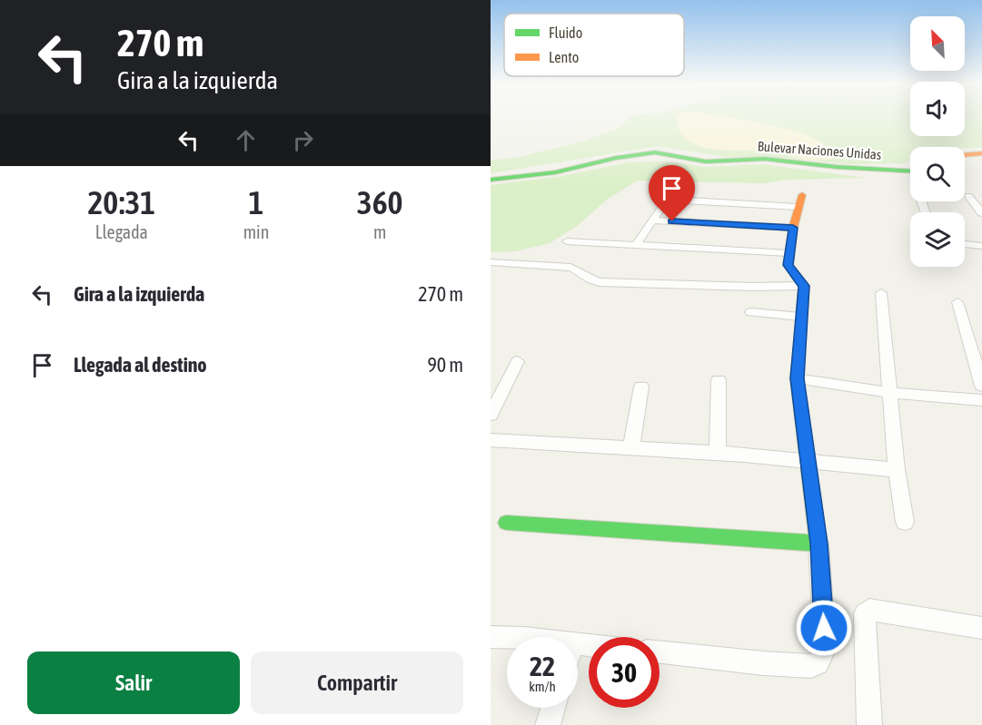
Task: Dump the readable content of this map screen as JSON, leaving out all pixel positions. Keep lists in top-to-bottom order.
{
  "streets": {
    "main road": ["Bulevar Naciones Unidas"]
  },
  "legend": ["Fluido", "Lento"],
  "north": "top left",
  "page": {
    "turn": ["270 m", "Gira a la izquierda"],
    "eta": [
      "20:31",
      "Llegada",
      "1",
      "min",
      "360",
      "m"
    ],
    "list": [
      {
        "name": "Gira a la izquierda",
        "value": "270 m"
      },
      {
        "name": "Llegada al destino",
        "value": "90 m"
      }
    ],
    "speed": "22 km/h",
    "limit": "30",
    "buttons": ["Salir", "Compartir"]
  }
}
